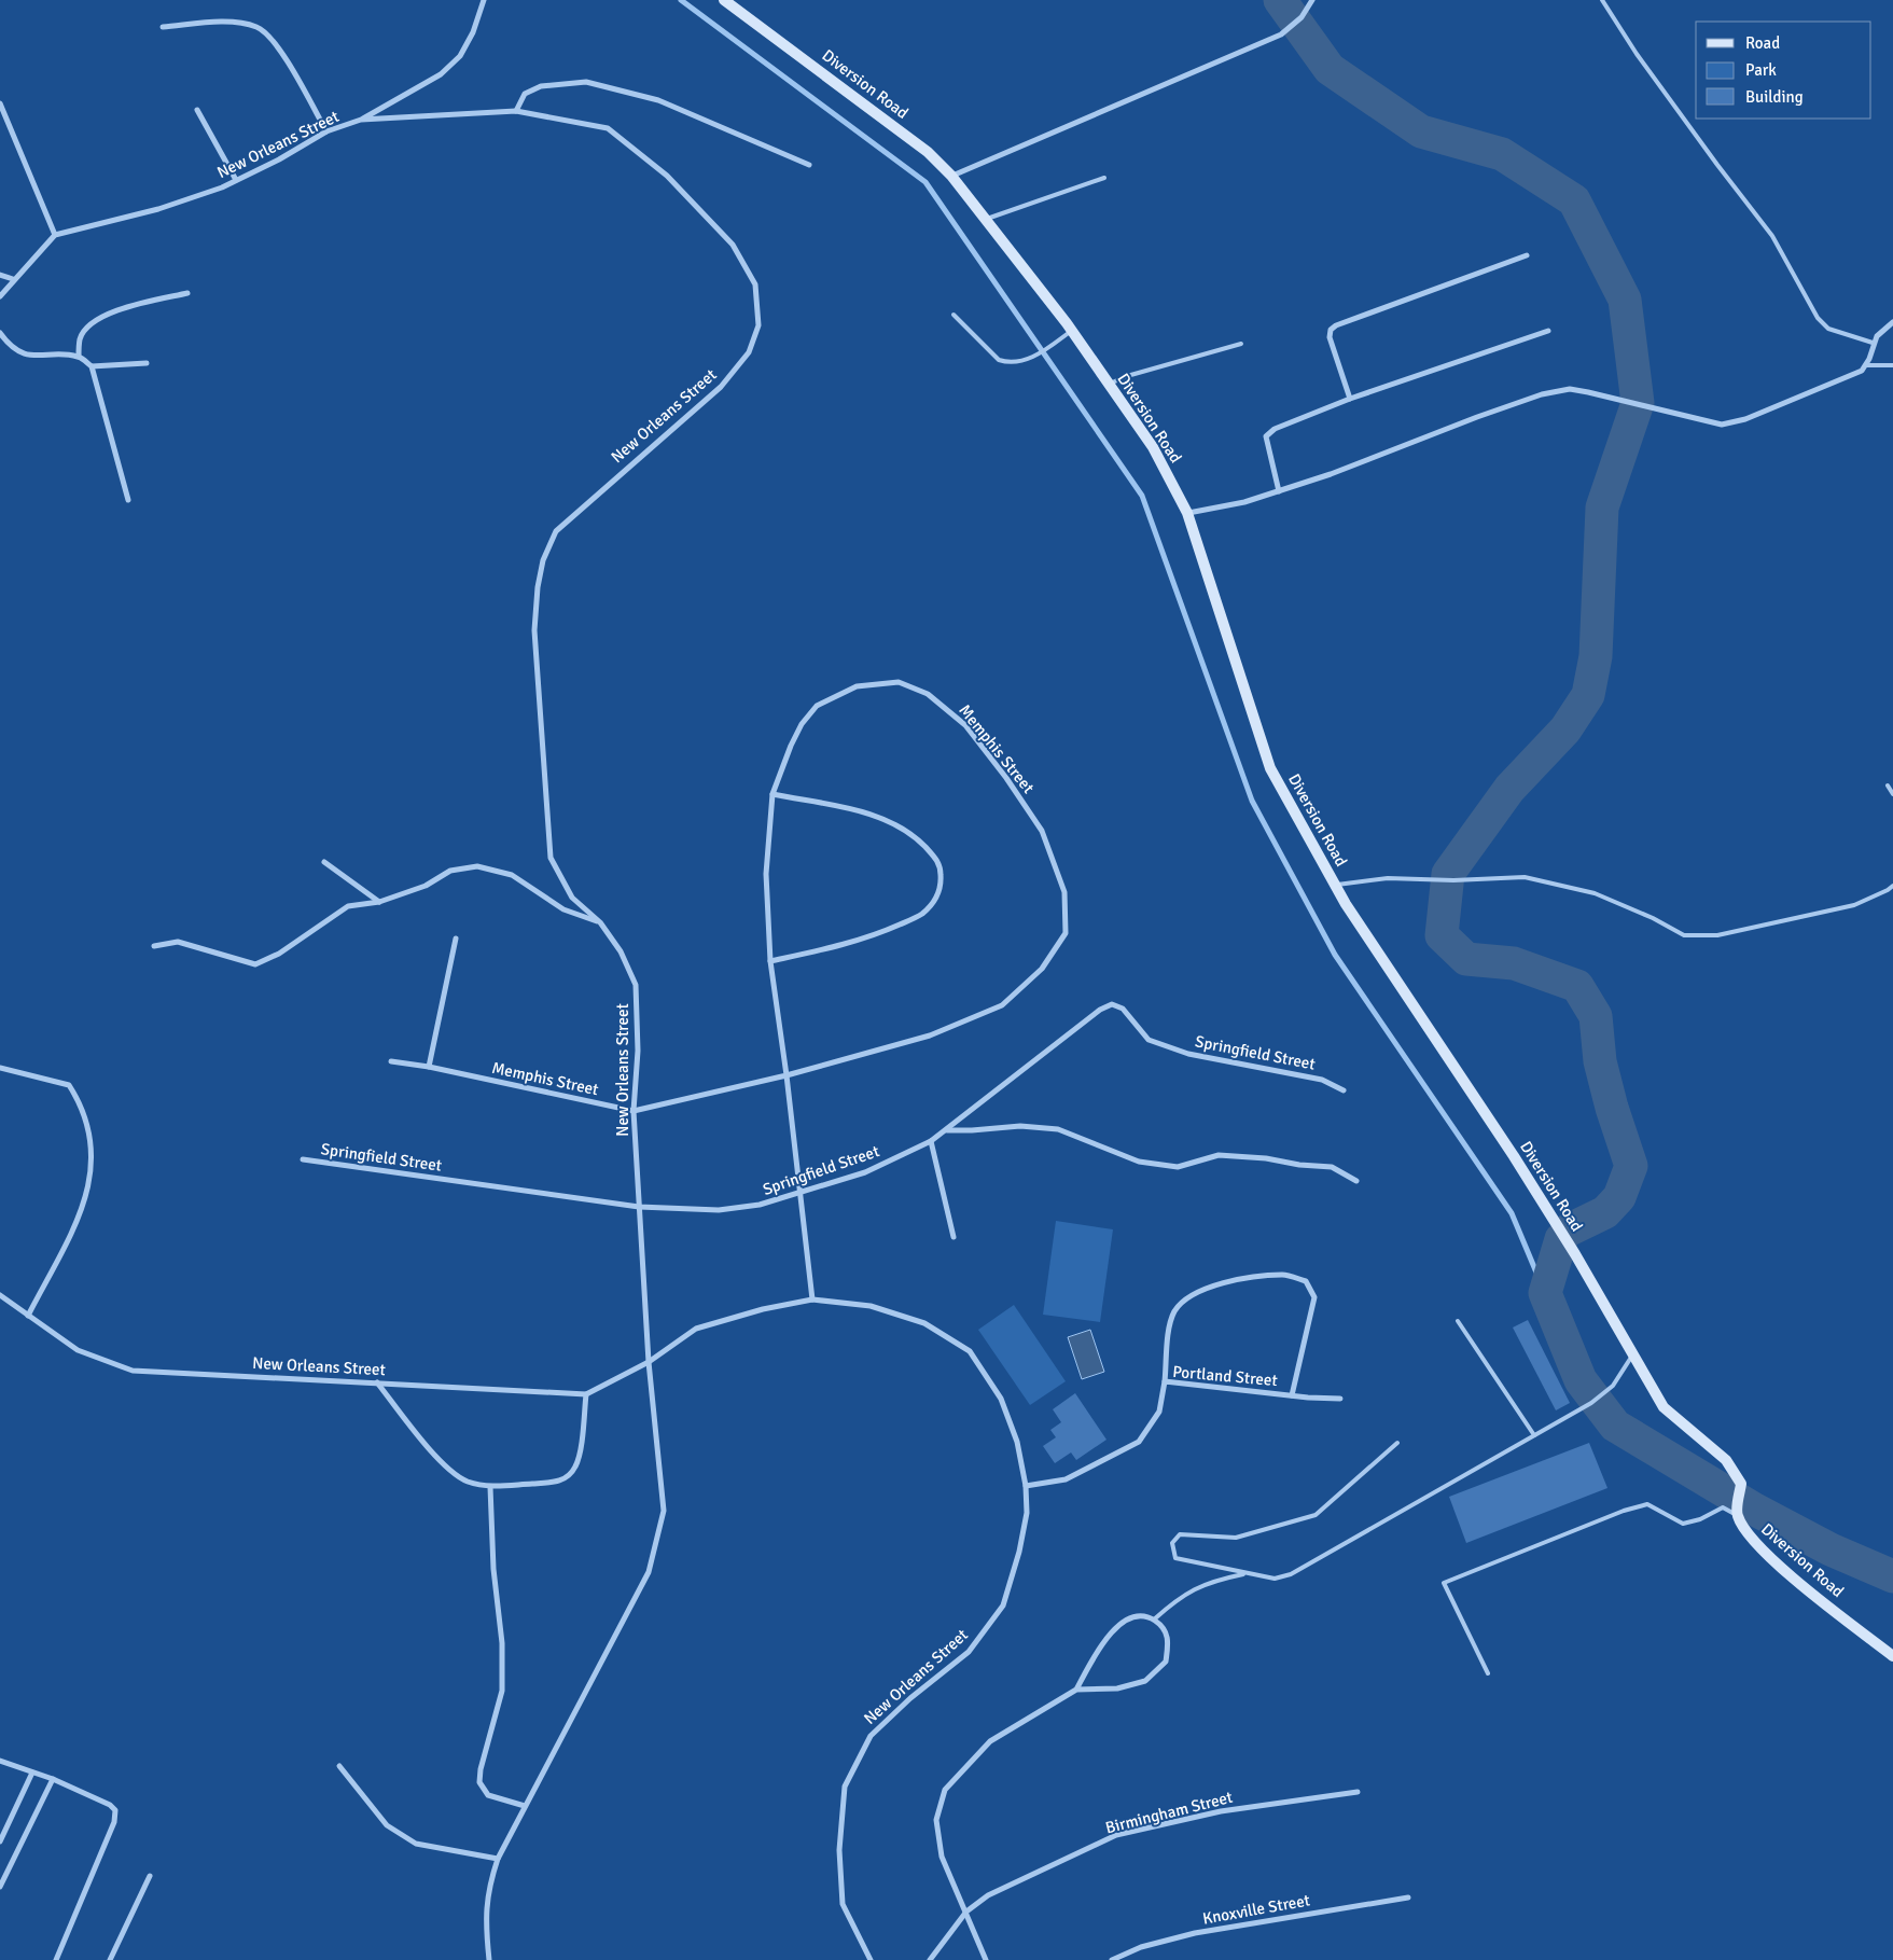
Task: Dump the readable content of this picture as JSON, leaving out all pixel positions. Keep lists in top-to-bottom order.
{
  "streets": {
    "street": [
      "Diversion Road",
      "New Orleans Street",
      "Memphis Street",
      "Springfield Street",
      "Portland Street",
      "Birmingham Street",
      "Knoxville Street"
    ]
  },
  "crossings": [
    ["New Orleans Street", "Memphis Street"],
    ["New Orleans Street", "Springfield Street"],
    ["New Orleans Street", "Portland Street"]
  ],
  "legend": ["Road", "Park", "Building"]
}
